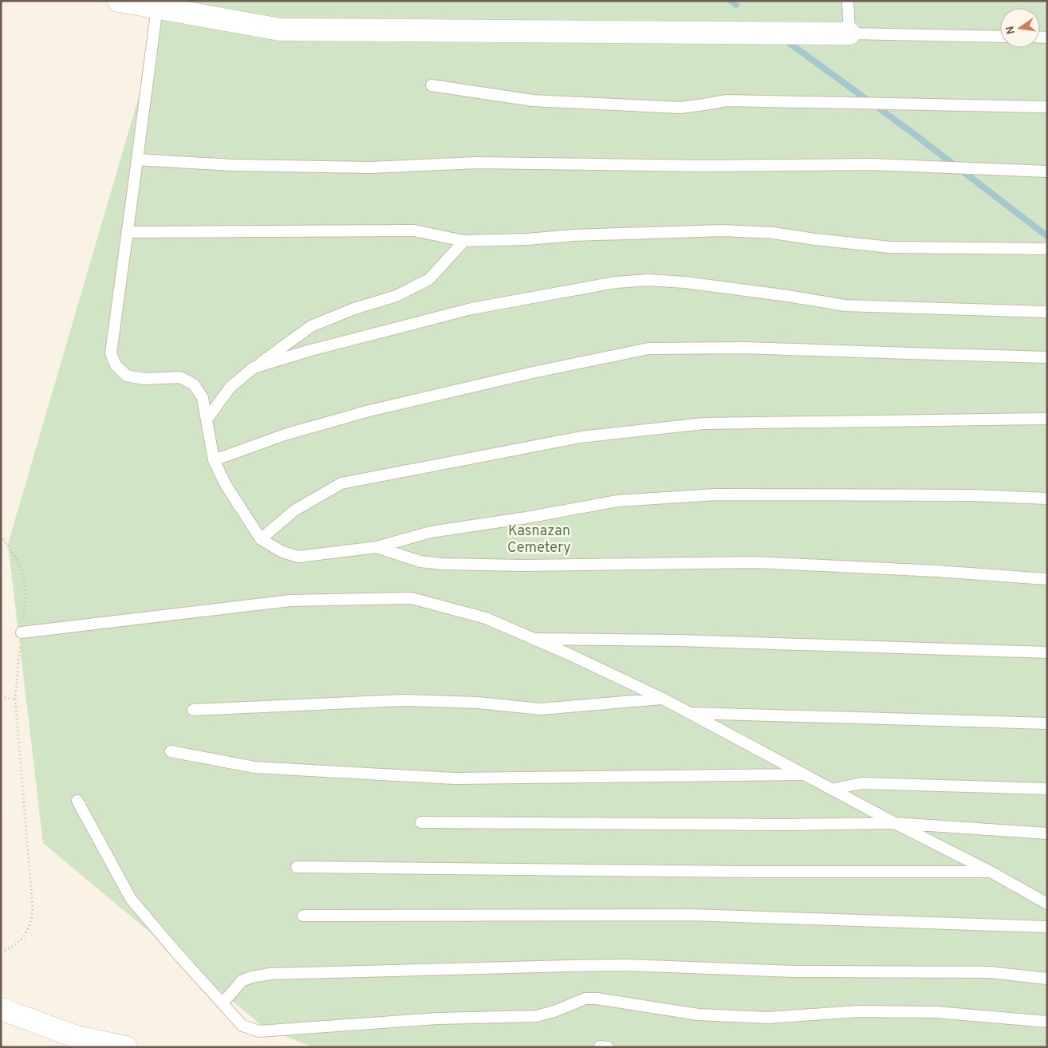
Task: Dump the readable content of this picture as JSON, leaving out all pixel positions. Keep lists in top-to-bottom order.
{
  "parks": ["Kasnazan Cemetery"],
  "north": "left"
}
